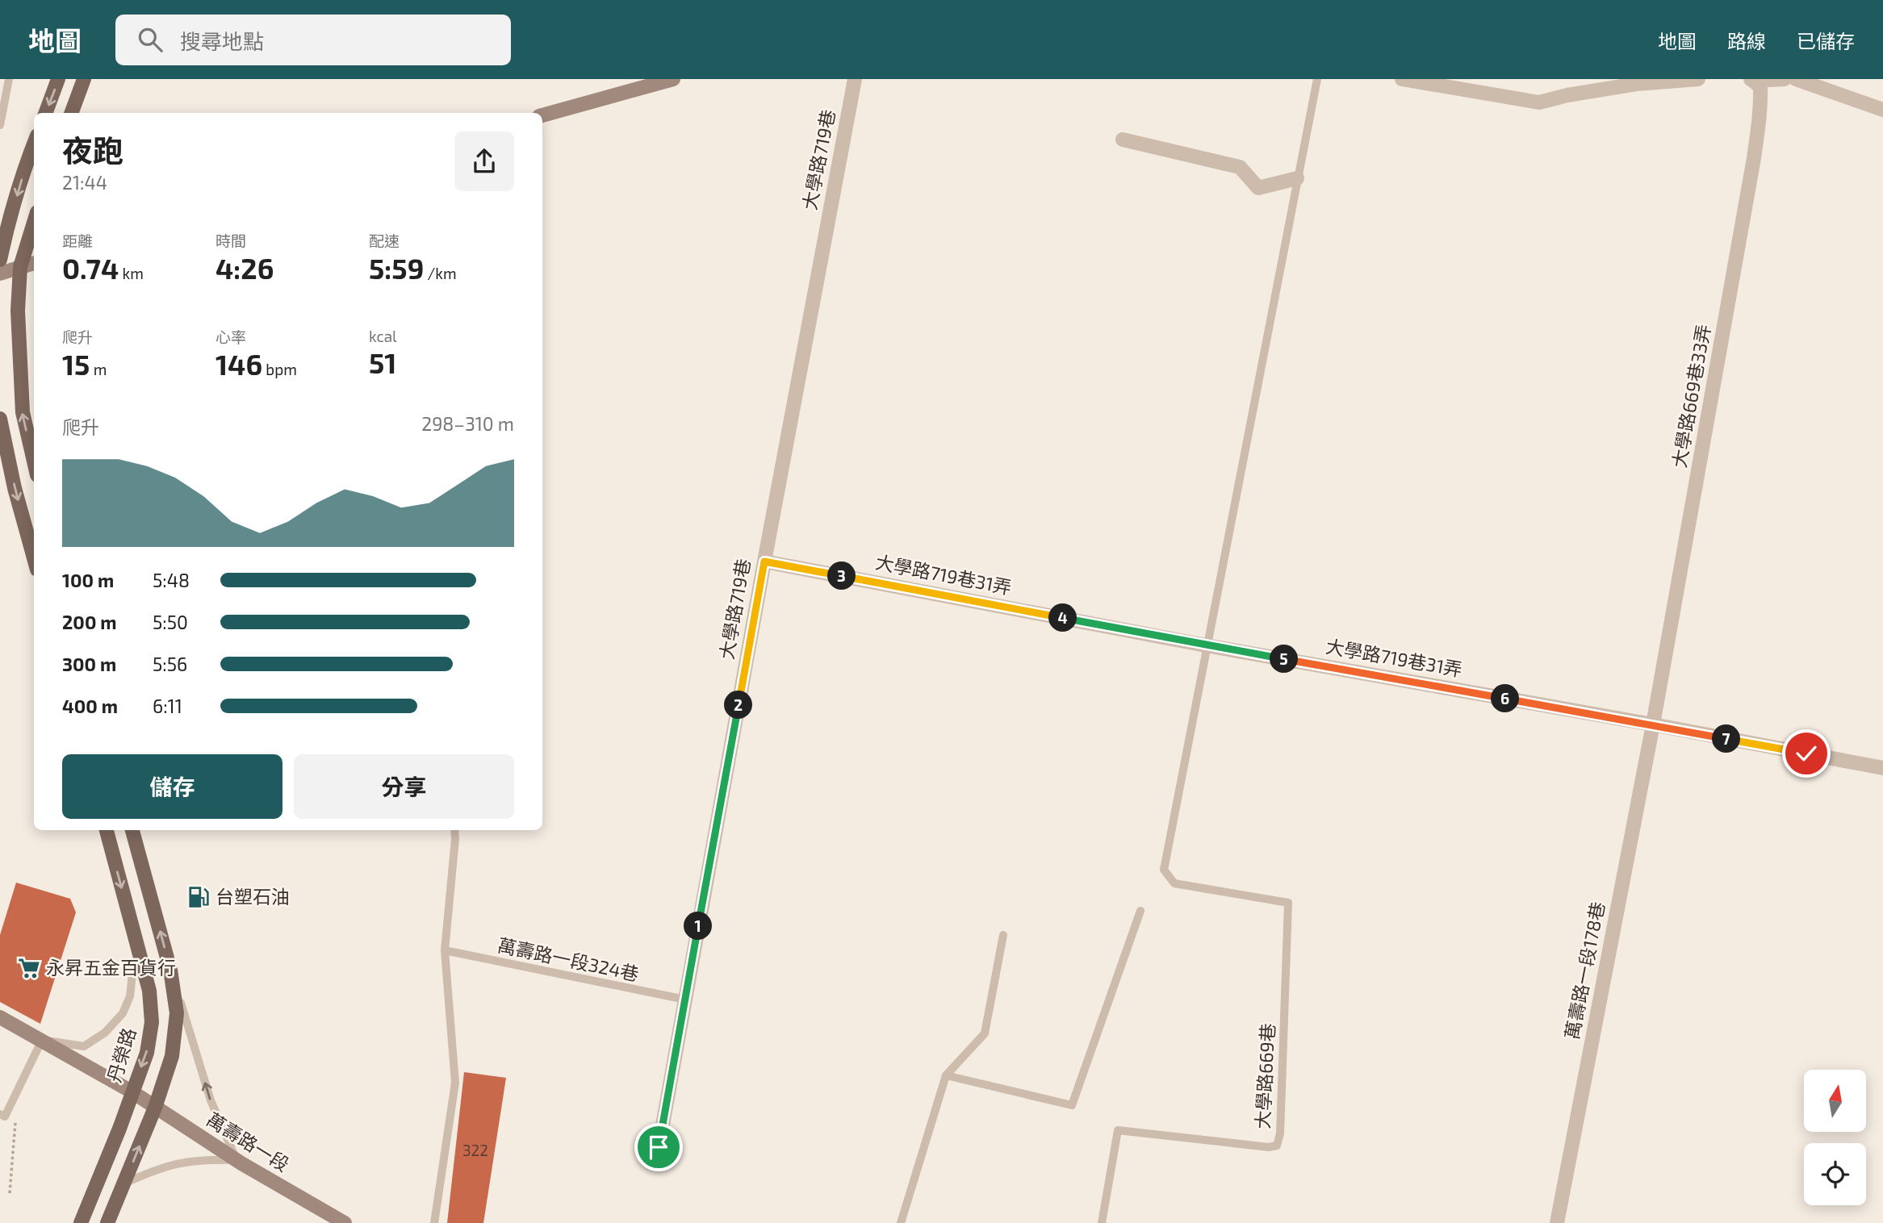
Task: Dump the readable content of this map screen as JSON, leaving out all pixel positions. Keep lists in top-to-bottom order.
{
  "streets": {
    "main road": ["丹榮路", "萬壽路一段"],
    "street": [
      "大學路719巷",
      "大學路669巷33弄",
      "大學路719巷31弄",
      "萬壽路一段178巷"
    ],
    "lane": ["萬壽路一段324巷", "大學路669巷"]
  },
  "crossings": [
    ["大學路719巷", "大學路719巷31弄"],
    ["大學路719巷", "萬壽路一段324巷"],
    ["大學路669巷33弄", "大學路719巷31弄"],
    ["大學路669巷33弄", "萬壽路一段178巷"],
    ["大學路719巷31弄", "萬壽路一段178巷"],
    ["大學路719巷31弄", "大學路669巷"],
    ["丹榮路", "萬壽路一段"]
  ],
  "places": {
    "fuel station": ["台塑石油"],
    "supermarket": ["永昇五金百貨行"]
  },
  "house_numbers": ["322"],
  "north": "top",
  "page": {
    "header": "地圖",
    "search": "搜尋地點",
    "nav": ["地圖", "路線", "已儲存"],
    "heading": ["夜跑", "21:44"],
    "stats": [
      ["距離", "0.74 km"],
      ["時間", "4:26"],
      ["配速", "5:59 /km"],
      ["爬升", "15 m"],
      ["心率", "146 bpm"],
      ["kcal", "51"]
    ],
    "chart": ["爬升", "298–310 m"],
    "list": [
      {
        "name": "100 m",
        "note": "5:48"
      },
      {
        "name": "200 m",
        "note": "5:50"
      },
      {
        "name": "300 m",
        "note": "5:56"
      },
      {
        "name": "400 m",
        "note": "6:11"
      }
    ],
    "pins": [
      "3",
      "4",
      "5",
      "6",
      "2",
      "7",
      "1"
    ],
    "buttons": ["儲存", "分享"]
  }
}
